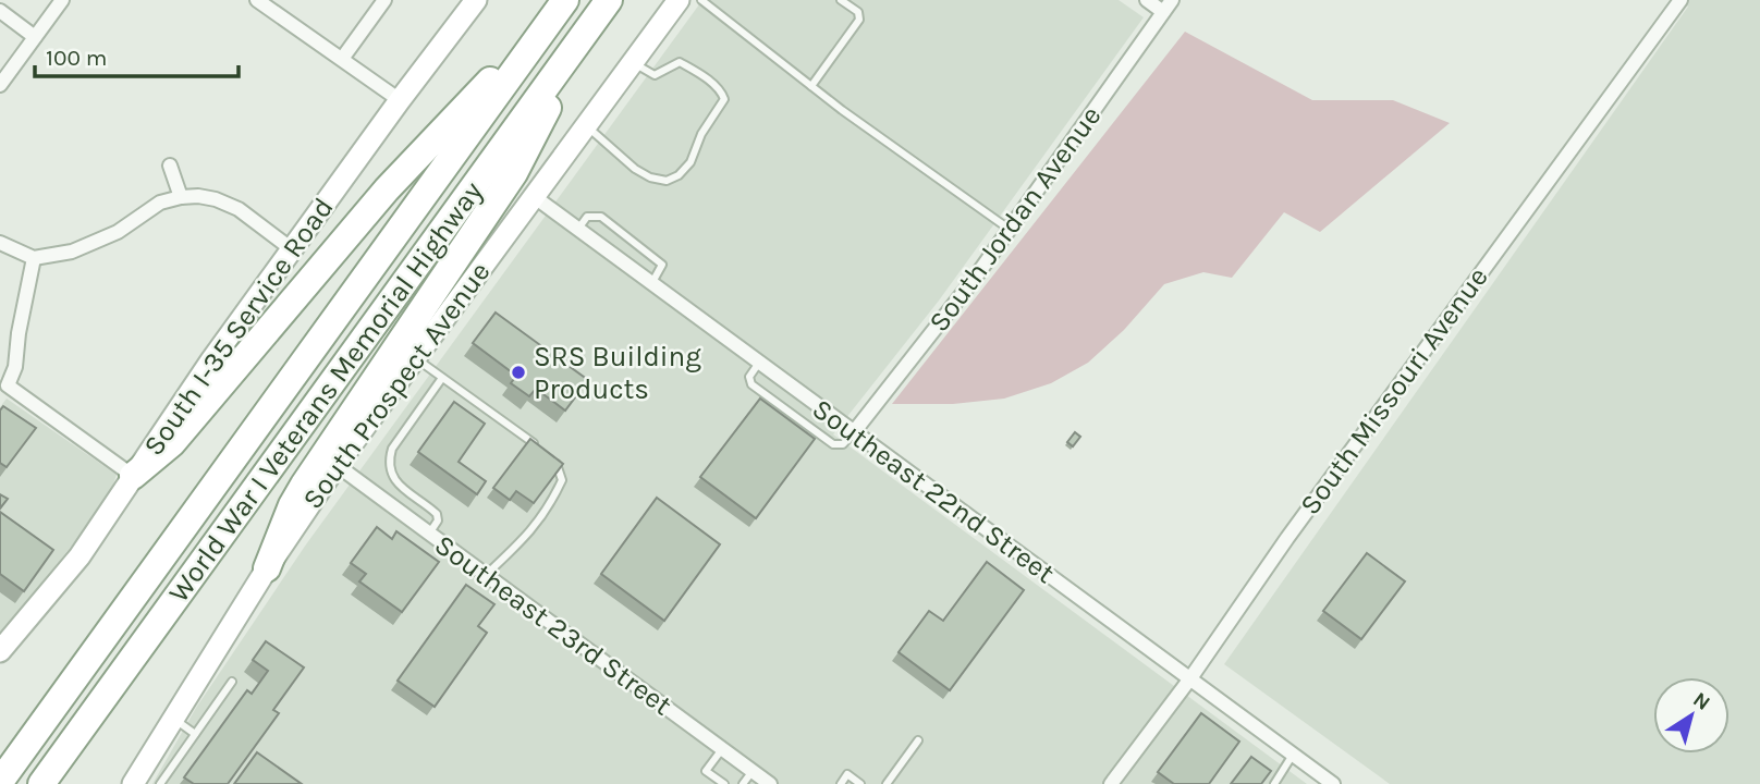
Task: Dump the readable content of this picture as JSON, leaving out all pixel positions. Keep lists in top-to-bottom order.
{
  "streets": {
    "highway": ["World War I Veterans Memorial Highway"],
    "main road": ["South I-35 Service Road", "South Prospect Avenue"],
    "street": [
      "South Jordan Avenue",
      "South Missouri Avenue",
      "Southeast 22nd Street",
      "Southeast 23rd Street"
    ]
  },
  "crossings": [
    ["South Jordan Avenue", "Southeast 22nd Street"],
    ["South Prospect Avenue", "Southeast 22nd Street"],
    ["South Prospect Avenue", "Southeast 23rd Street"],
    ["South Missouri Avenue", "Southeast 22nd Street"]
  ],
  "places": ["SRS Building Products"],
  "scale_bar": "100 m",
  "north": "top right"
}
